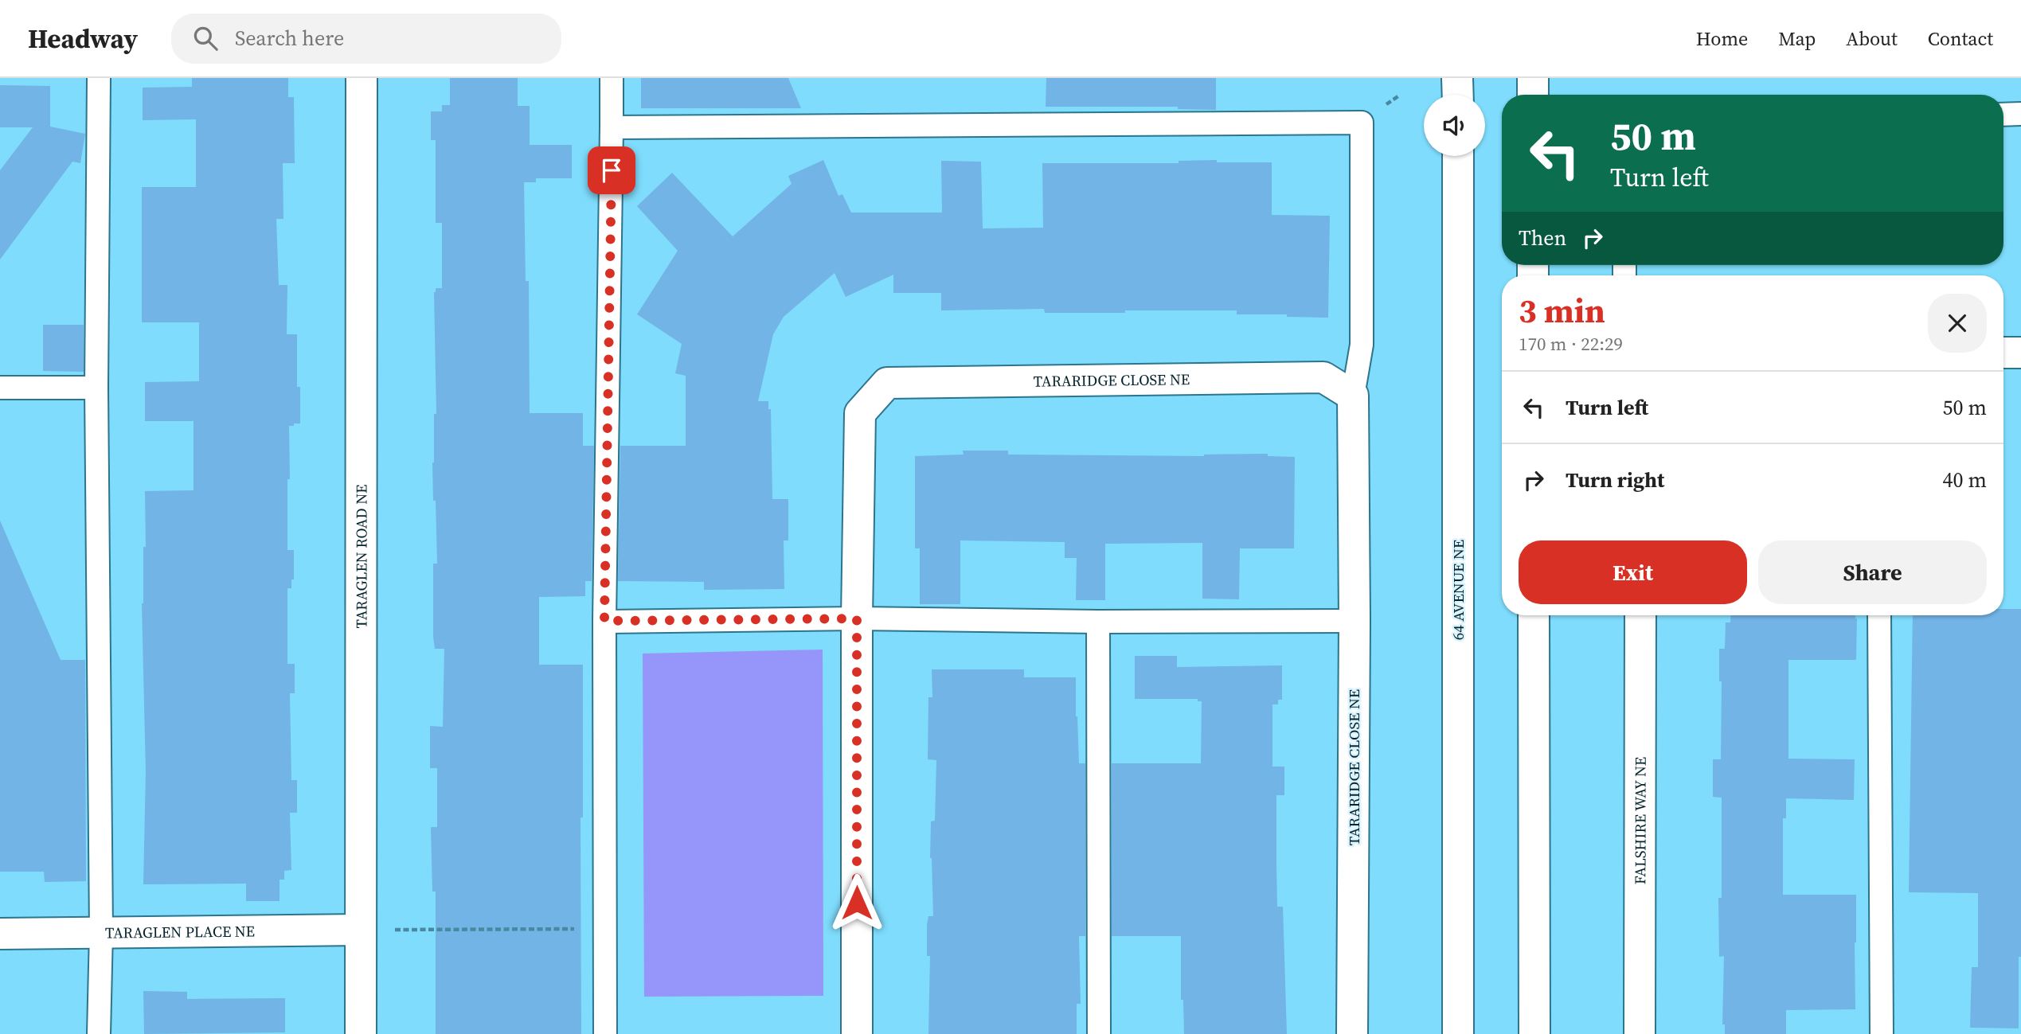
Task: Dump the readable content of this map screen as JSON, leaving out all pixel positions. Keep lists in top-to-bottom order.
{
  "streets": {
    "street": [
      "TARARIDGE CLOSE NE",
      "TARAGLEN ROAD NE",
      "64 AVENUE NE",
      "FALSHIRE WAY NE",
      "TARAGLEN PLACE NE"
    ]
  },
  "crossings": [
    ["TARAGLEN ROAD NE", "TARAGLEN PLACE NE"]
  ],
  "page": {
    "header": "Headway",
    "search": "Search here",
    "nav": [
      "Home",
      "Map",
      "About",
      "Contact"
    ],
    "turn": ["50 m", "Turn left"],
    "then": "Then",
    "heading": ["3 min", "170 m · 22:29"],
    "list": [
      {
        "name": "Turn left",
        "value": "50 m"
      },
      {
        "name": "Turn right",
        "value": "40 m"
      }
    ],
    "buttons": ["Exit", "Share"]
  }
}
